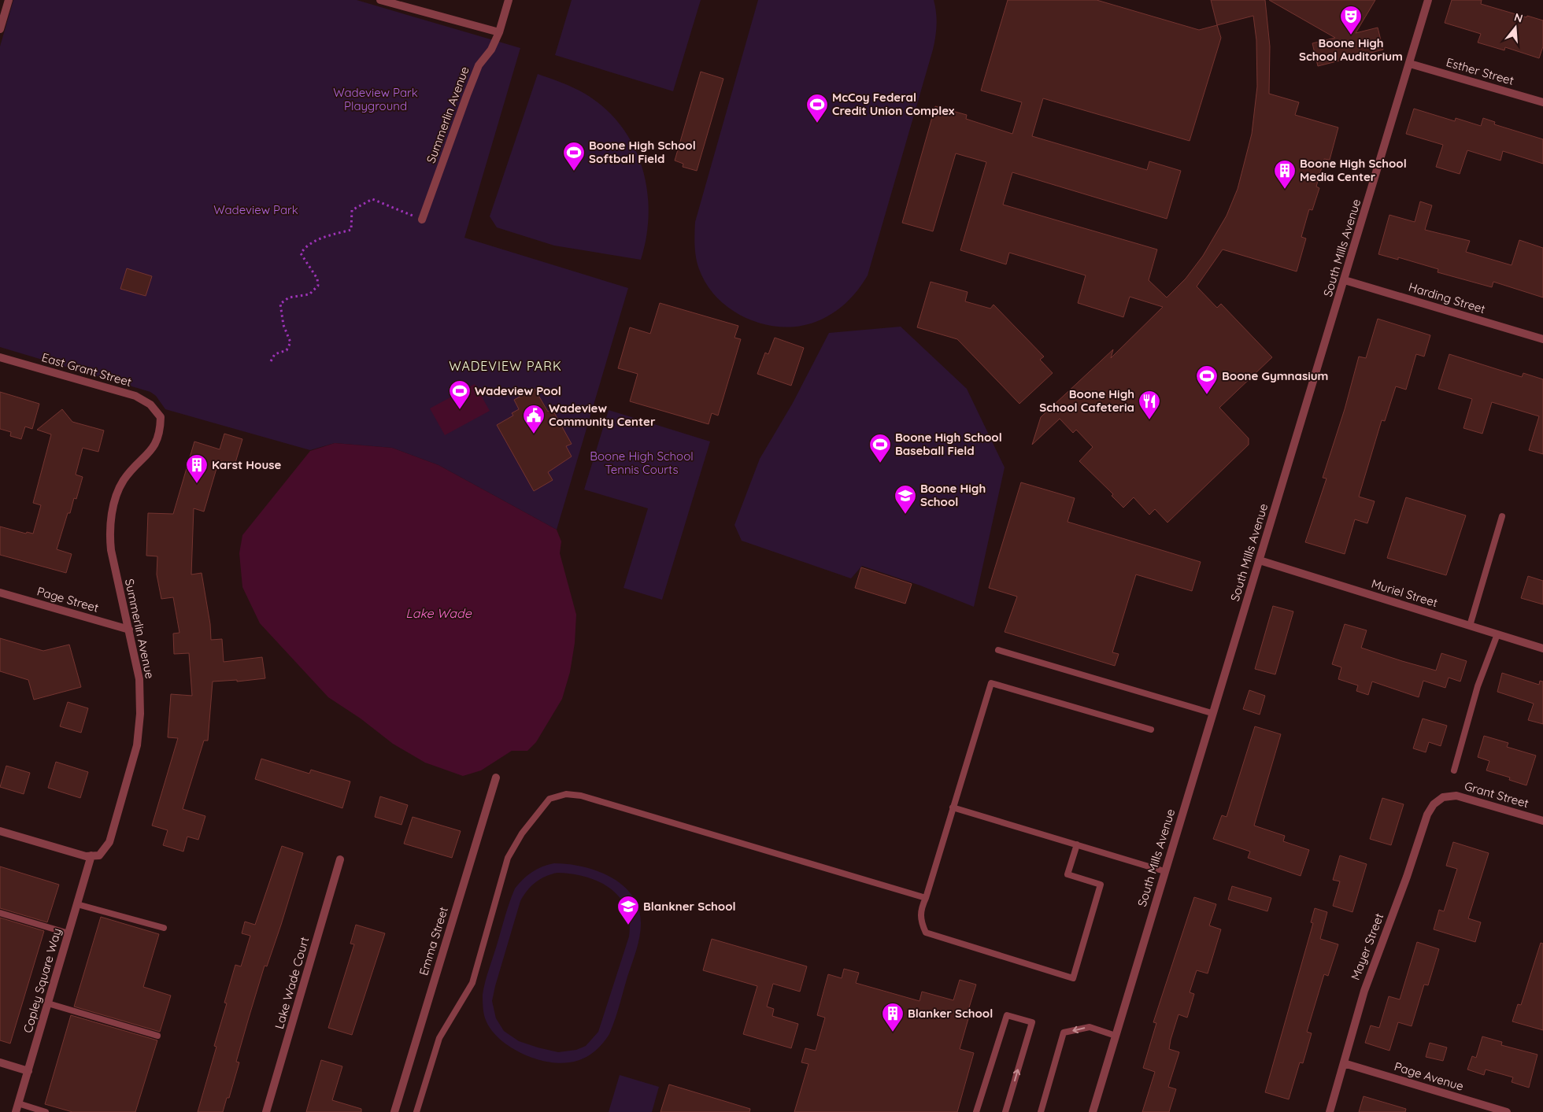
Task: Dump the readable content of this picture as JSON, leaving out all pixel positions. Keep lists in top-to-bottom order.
{
  "streets": {
    "street": [
      "Esther Street",
      "Summerlin Avenue",
      "South Mills Avenue",
      "Harding Street",
      "East Grant Street",
      "Muriel Street",
      "Page Street",
      "Grant Street",
      "Emma Street",
      "Mayer Street",
      "Copley Square Way",
      "Lake Wade Court",
      "Page Avenue"
    ]
  },
  "crossings": [
    ["Esther Street", "South Mills Avenue"],
    ["Summerlin Avenue", "East Grant Street"],
    ["Summerlin Avenue", "Page Street"],
    ["Summerlin Avenue", "Copley Square Way"],
    ["South Mills Avenue", "Harding Street"],
    ["South Mills Avenue", "Muriel Street"],
    ["Grant Street", "Mayer Street"],
    ["Mayer Street", "Page Avenue"]
  ],
  "districts": ["WADEVIEW PARK"],
  "water": ["Lake Wade"],
  "parks": ["Wadeview Park Playground", "Wadeview Park", "Boone High School Tennis Courts"],
  "places": {
    "theatre": ["Boone High School Auditorium"],
    "sports": [
      "McCoy Federal Credit Union Complex",
      "Boone High School Softball Field",
      "Boone Gymnasium",
      "Wadeview Pool",
      "Boone High School Baseball Field"
    ],
    "building": ["Boone High School Media Center", "Karst House", "Blanker School"],
    "restaurant": ["Boone High School Cafeteria"],
    "public building": ["Wadeview Community Center"],
    "school or university": ["Boone High School", "Blankner School"]
  },
  "north": "top"
}
